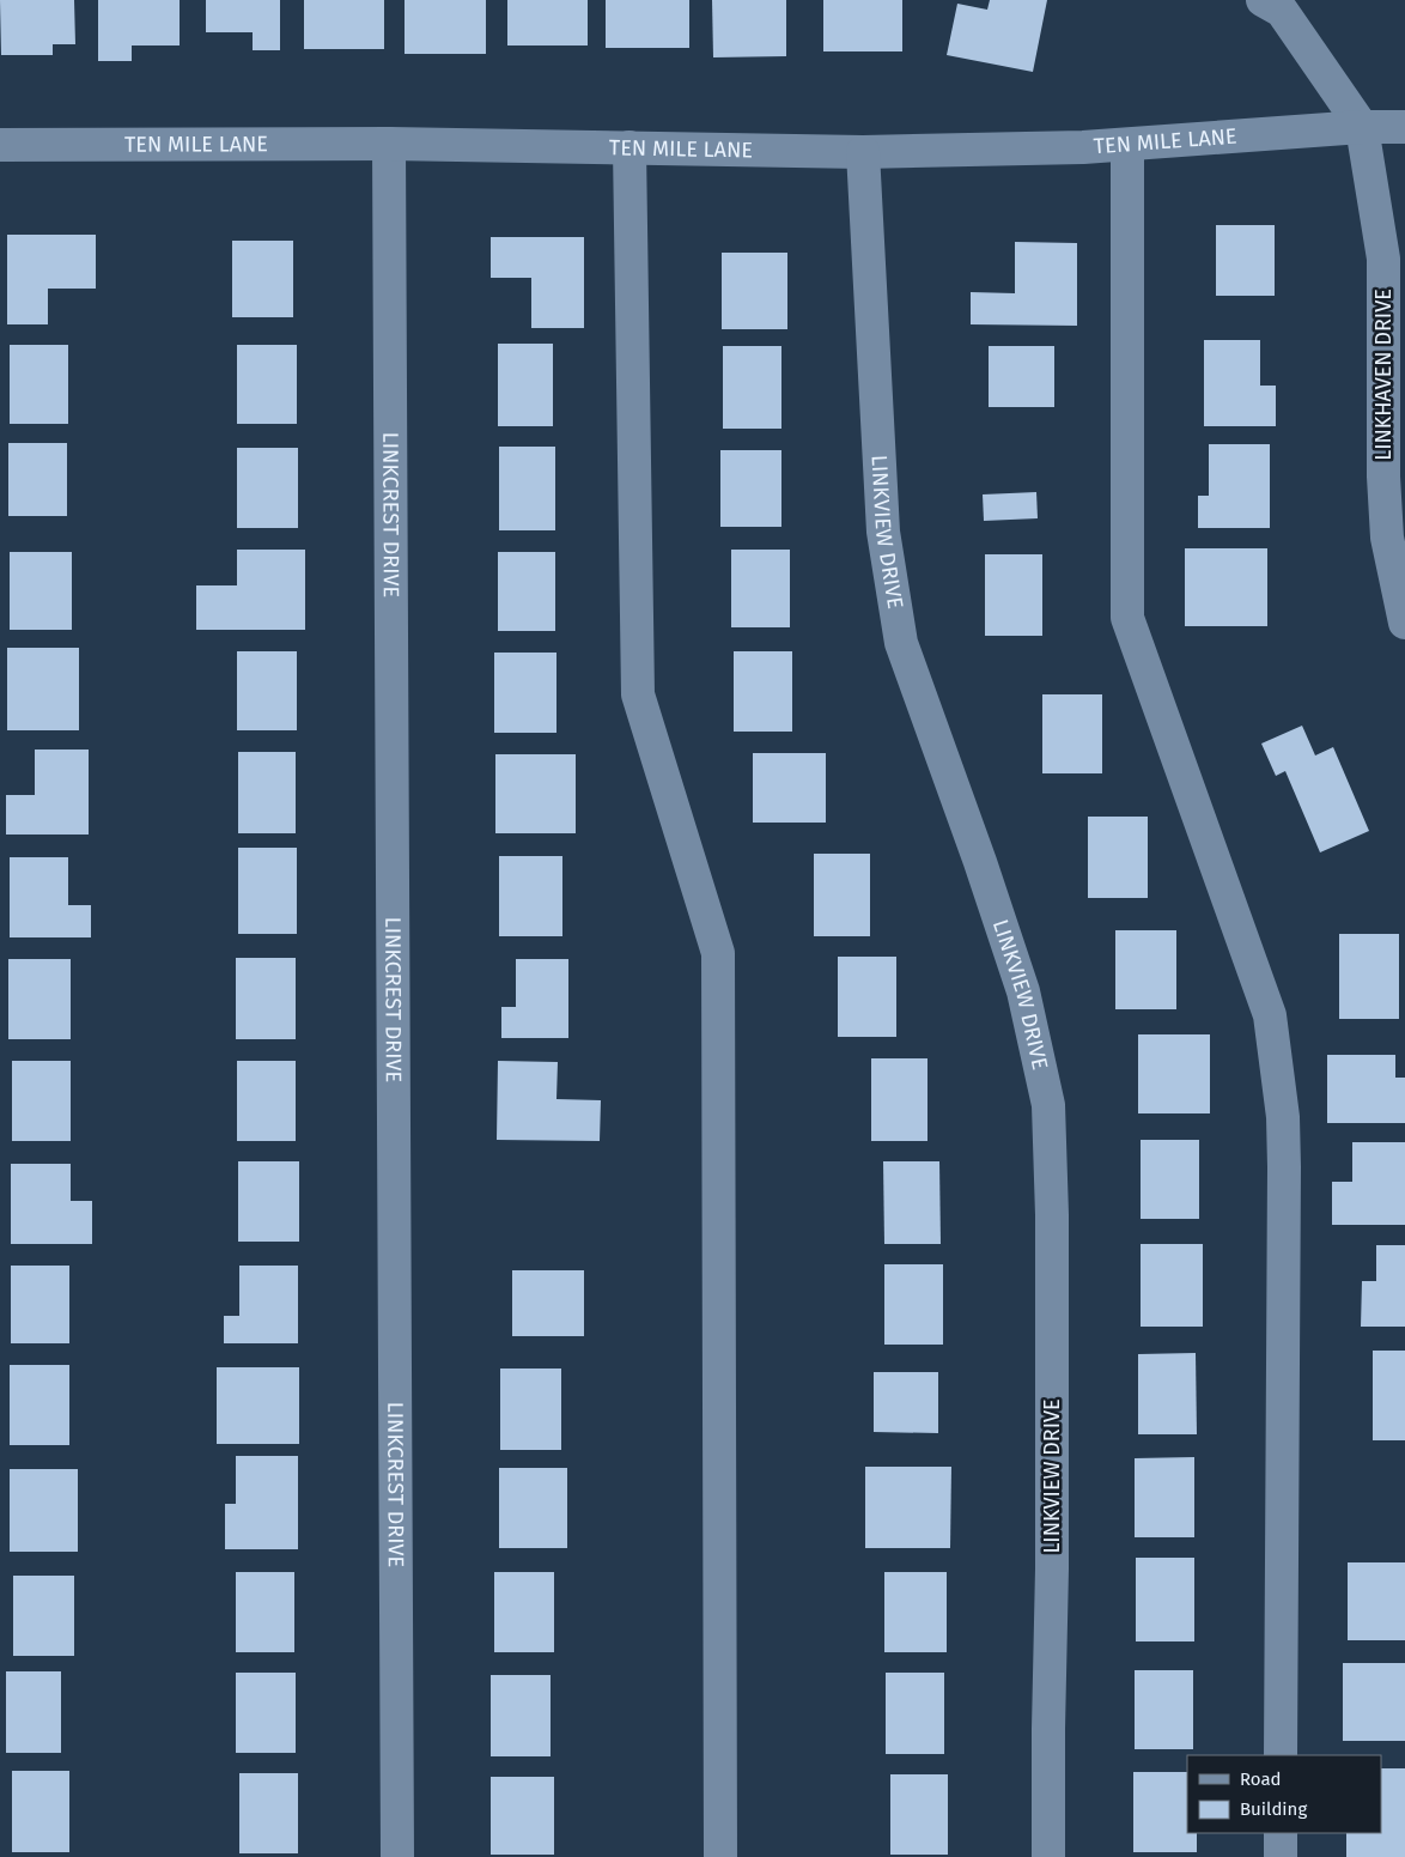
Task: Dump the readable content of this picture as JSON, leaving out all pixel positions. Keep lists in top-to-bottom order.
{
  "streets": {
    "street": [
      "TEN MILE LANE",
      "LINKHAVEN DRIVE",
      "LINKCREST DRIVE",
      "LINKVIEW DRIVE"
    ]
  },
  "crossings": [
    ["TEN MILE LANE", "LINKHAVEN DRIVE"],
    ["TEN MILE LANE", "LINKCREST DRIVE"],
    ["TEN MILE LANE", "LINKVIEW DRIVE"]
  ],
  "legend": ["Road", "Building"]
}
